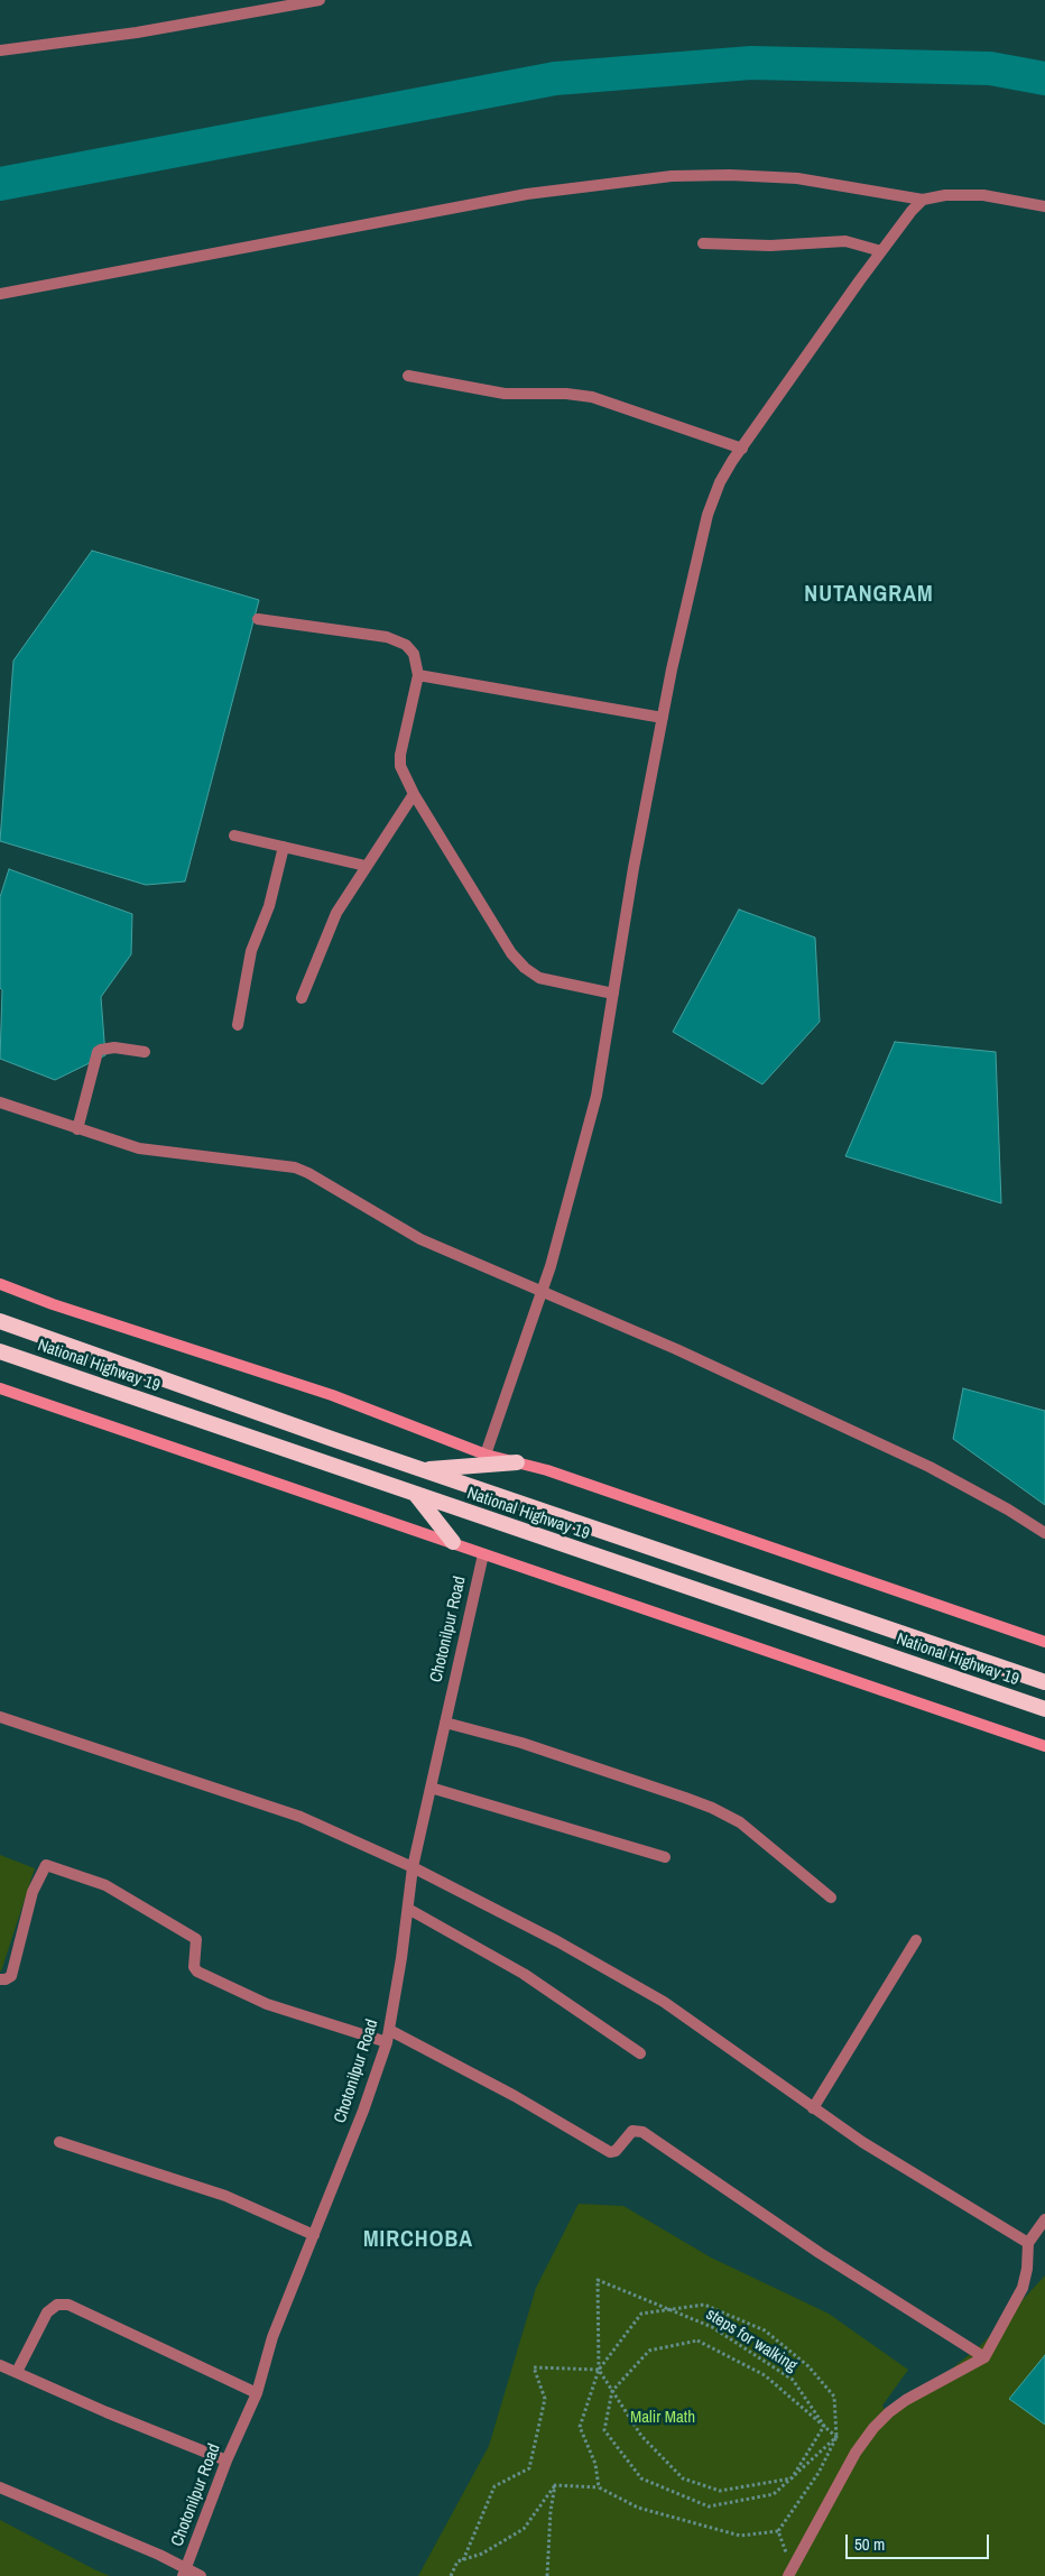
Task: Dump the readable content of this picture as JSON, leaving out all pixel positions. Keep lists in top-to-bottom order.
{
  "streets": {
    "highway": ["National Highway 19"],
    "street": ["Chotonilpur Road"],
    "path": ["steps for walking"]
  },
  "districts": ["NUTANGRAM", "MIRCHOBA"],
  "parks": ["Malir Math"],
  "scale_bar": "50 m"
}
